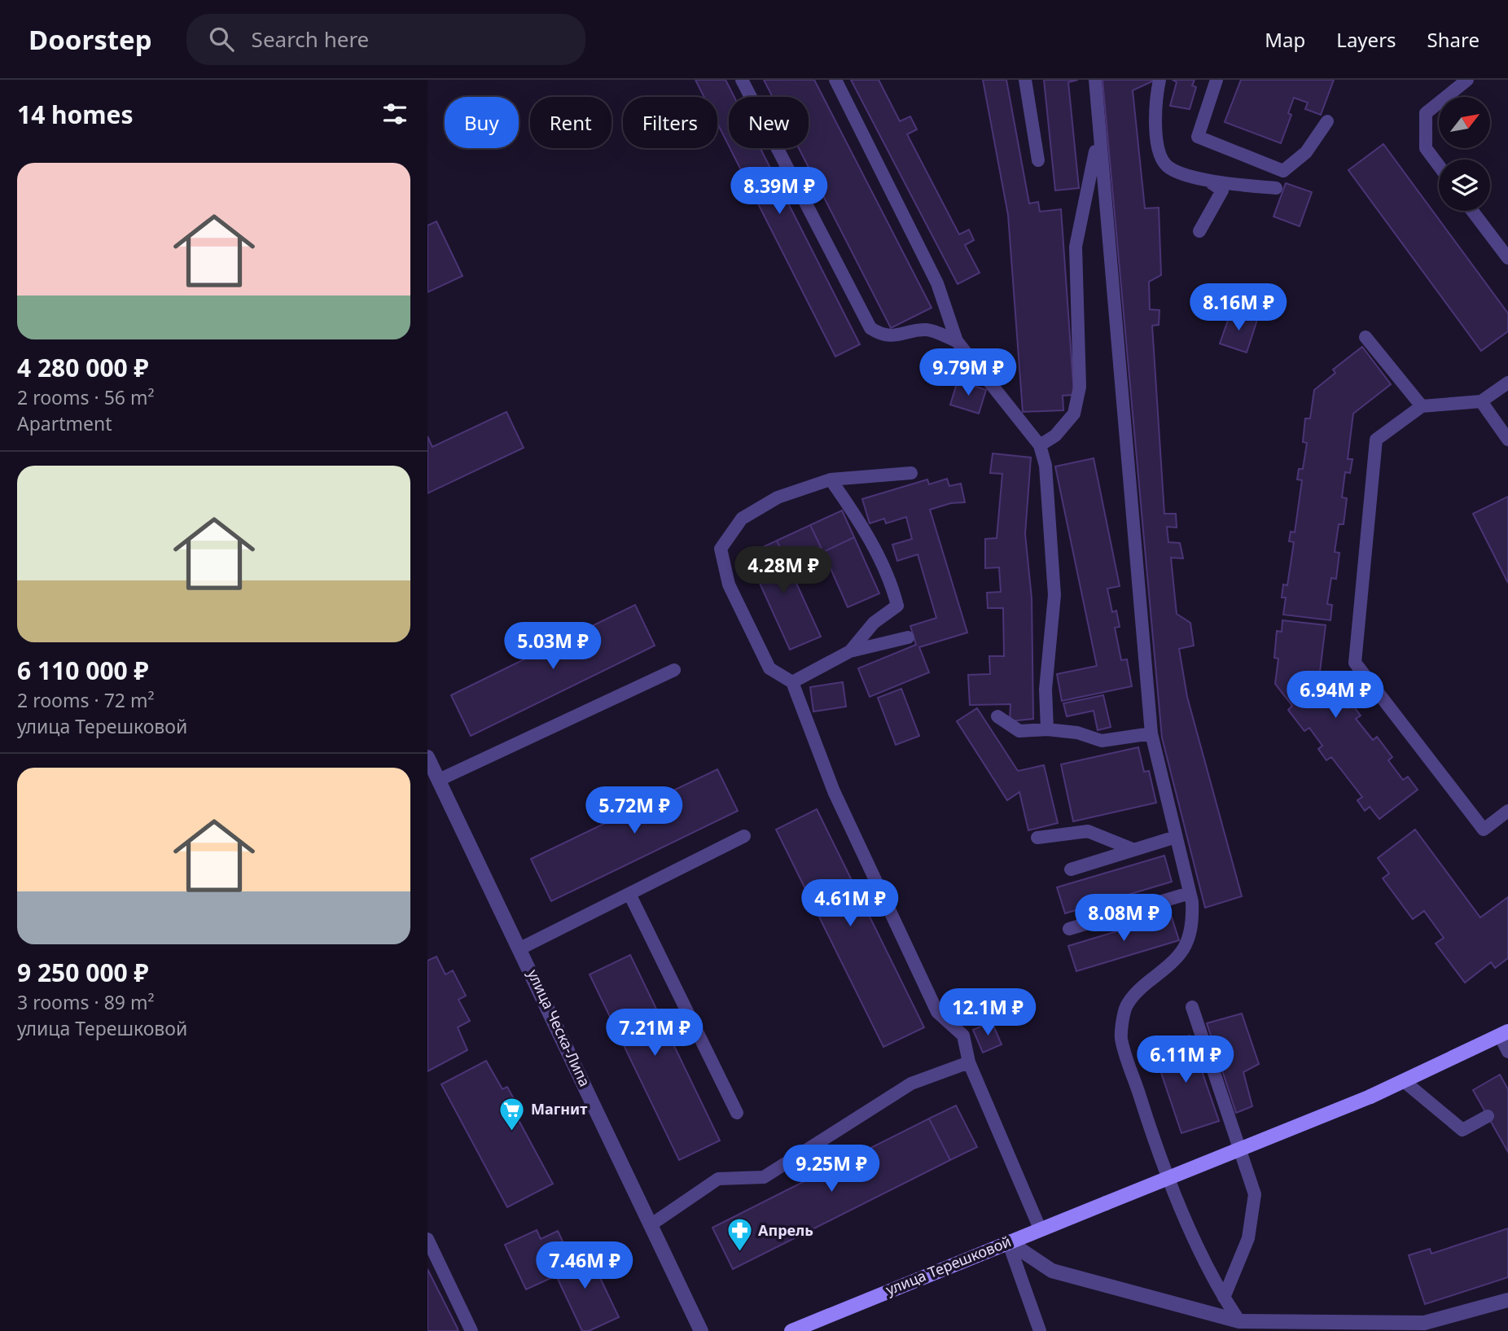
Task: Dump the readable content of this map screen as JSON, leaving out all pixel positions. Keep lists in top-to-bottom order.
{
  "streets": {
    "main road": ["улица Терешковой"],
    "street": ["улица Ческа-Липа"]
  },
  "places": {
    "supermarket": ["Магнит"],
    "pharmacy": ["Апрель"]
  },
  "north": "top right",
  "page": {
    "header": "Doorstep",
    "search": "Search here",
    "nav": ["Map", "Layers", "Share"],
    "heading": "14 homes",
    "chip": [
      "Buy",
      "Rent",
      "Filters",
      "New"
    ],
    "list": [
      {
        "name": "4 280 000 ₽",
        "note": "2 rooms · 56 m² · Apartment"
      },
      {
        "name": "6 110 000 ₽",
        "note": "2 rooms · 72 m² · улица Терешковой"
      },
      {
        "name": "9 250 000 ₽",
        "note": "3 rooms · 89 m² · улица Терешковой"
      }
    ],
    "price": [
      "8.39M ₽",
      "8.16M ₽",
      "9.79M ₽",
      "4.28M ₽",
      "5.03M ₽",
      "6.94M ₽",
      "5.72M ₽",
      "4.61M ₽",
      "8.08M ₽",
      "12.1M ₽",
      "7.21M ₽",
      "6.11M ₽",
      "9.25M ₽",
      "7.46M ₽"
    ]
  }
}
